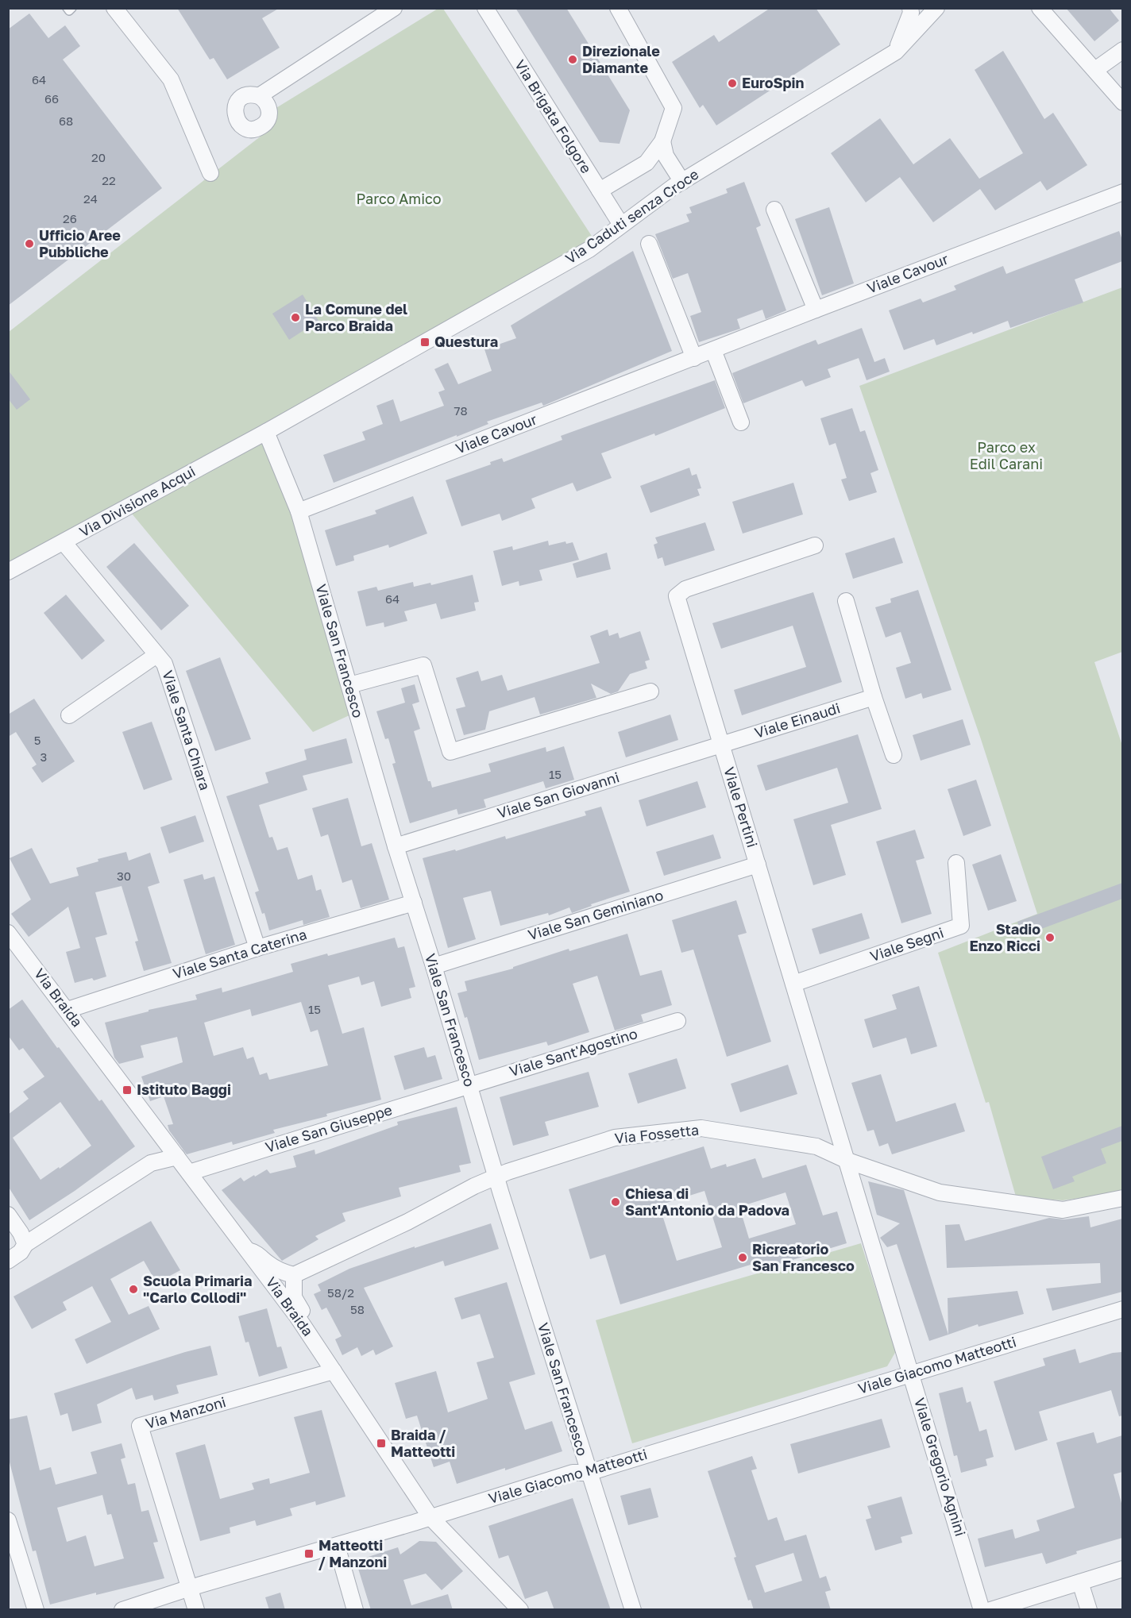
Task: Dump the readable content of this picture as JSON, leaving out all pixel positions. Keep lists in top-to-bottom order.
{
  "streets": {
    "street": [
      "Via Brigata Folgore",
      "Via Caduti senza Croce",
      "Viale Cavour",
      "Via Divisione Acqui",
      "Viale San Francesco",
      "Viale Einaudi",
      "Viale Santa Chiara",
      "Viale San Giovanni",
      "Viale Pertini",
      "Viale San Geminiano",
      "Viale Segni",
      "Viale Santa Caterina",
      "Via Braida",
      "Viale Sant'Agostino",
      "Viale San Giuseppe",
      "Via Fossetta",
      "Viale Giacomo Matteotti",
      "Via Manzoni",
      "Viale Gregorio Agnini"
    ]
  },
  "crossings": [
    ["Via Brigata Folgore", "Via Caduti senza Croce"],
    ["Via Caduti senza Croce", "Via Divisione Acqui"],
    ["Via Caduti senza Croce", "Viale San Francesco"],
    ["Viale Cavour", "Viale San Francesco"],
    ["Via Divisione Acqui", "Viale San Francesco"],
    ["Via Divisione Acqui", "Viale Santa Chiara"],
    ["Viale San Francesco", "Viale San Giovanni"],
    ["Viale San Francesco", "Viale San Geminiano"],
    ["Viale San Francesco", "Viale Santa Caterina"],
    ["Viale San Francesco", "Viale Sant'Agostino"],
    ["Viale San Francesco", "Viale San Giuseppe"],
    ["Viale San Francesco", "Via Fossetta"],
    ["Viale San Francesco", "Viale Giacomo Matteotti"],
    ["Viale Einaudi", "Viale San Giovanni"],
    ["Viale Einaudi", "Viale Pertini"],
    ["Viale Santa Chiara", "Viale Santa Caterina"],
    ["Viale San Giovanni", "Viale Pertini"],
    ["Viale Pertini", "Viale San Geminiano"],
    ["Viale Pertini", "Viale Segni"],
    ["Viale Pertini", "Via Fossetta"],
    ["Viale Pertini", "Viale Gregorio Agnini"],
    ["Viale Santa Caterina", "Via Braida"],
    ["Via Braida", "Viale San Giuseppe"],
    ["Via Braida", "Viale Giacomo Matteotti"],
    ["Via Braida", "Via Manzoni"],
    ["Viale Sant'Agostino", "Viale San Giuseppe"],
    ["Via Fossetta", "Viale Gregorio Agnini"],
    ["Viale Giacomo Matteotti", "Via Manzoni"],
    ["Viale Giacomo Matteotti", "Viale Gregorio Agnini"]
  ],
  "parks": ["Parco Amico", "Parco ex Edil Carani"],
  "places": {
    "other": [
      "Direzionale Diamante",
      "EuroSpin",
      "Ufficio Aree Pubbliche",
      "La Comune del Parco Braida",
      "Stadio Enzo Ricci",
      "Chiesa di Sant'Antonio da Padova",
      "Ricreatorio San Francesco",
      "Scuola Primaria \"Carlo Collodi\""
    ],
    "transit": [
      "Questura",
      "Istituto Baggi",
      "Braida / Matteotti",
      "Matteotti / Manzoni"
    ]
  },
  "house_numbers": [
    "64",
    "66",
    "68",
    "20",
    "22",
    "24",
    "26",
    "78",
    "64",
    "5",
    "3",
    "15",
    "30",
    "15",
    "58/2",
    "58"
  ]
}
